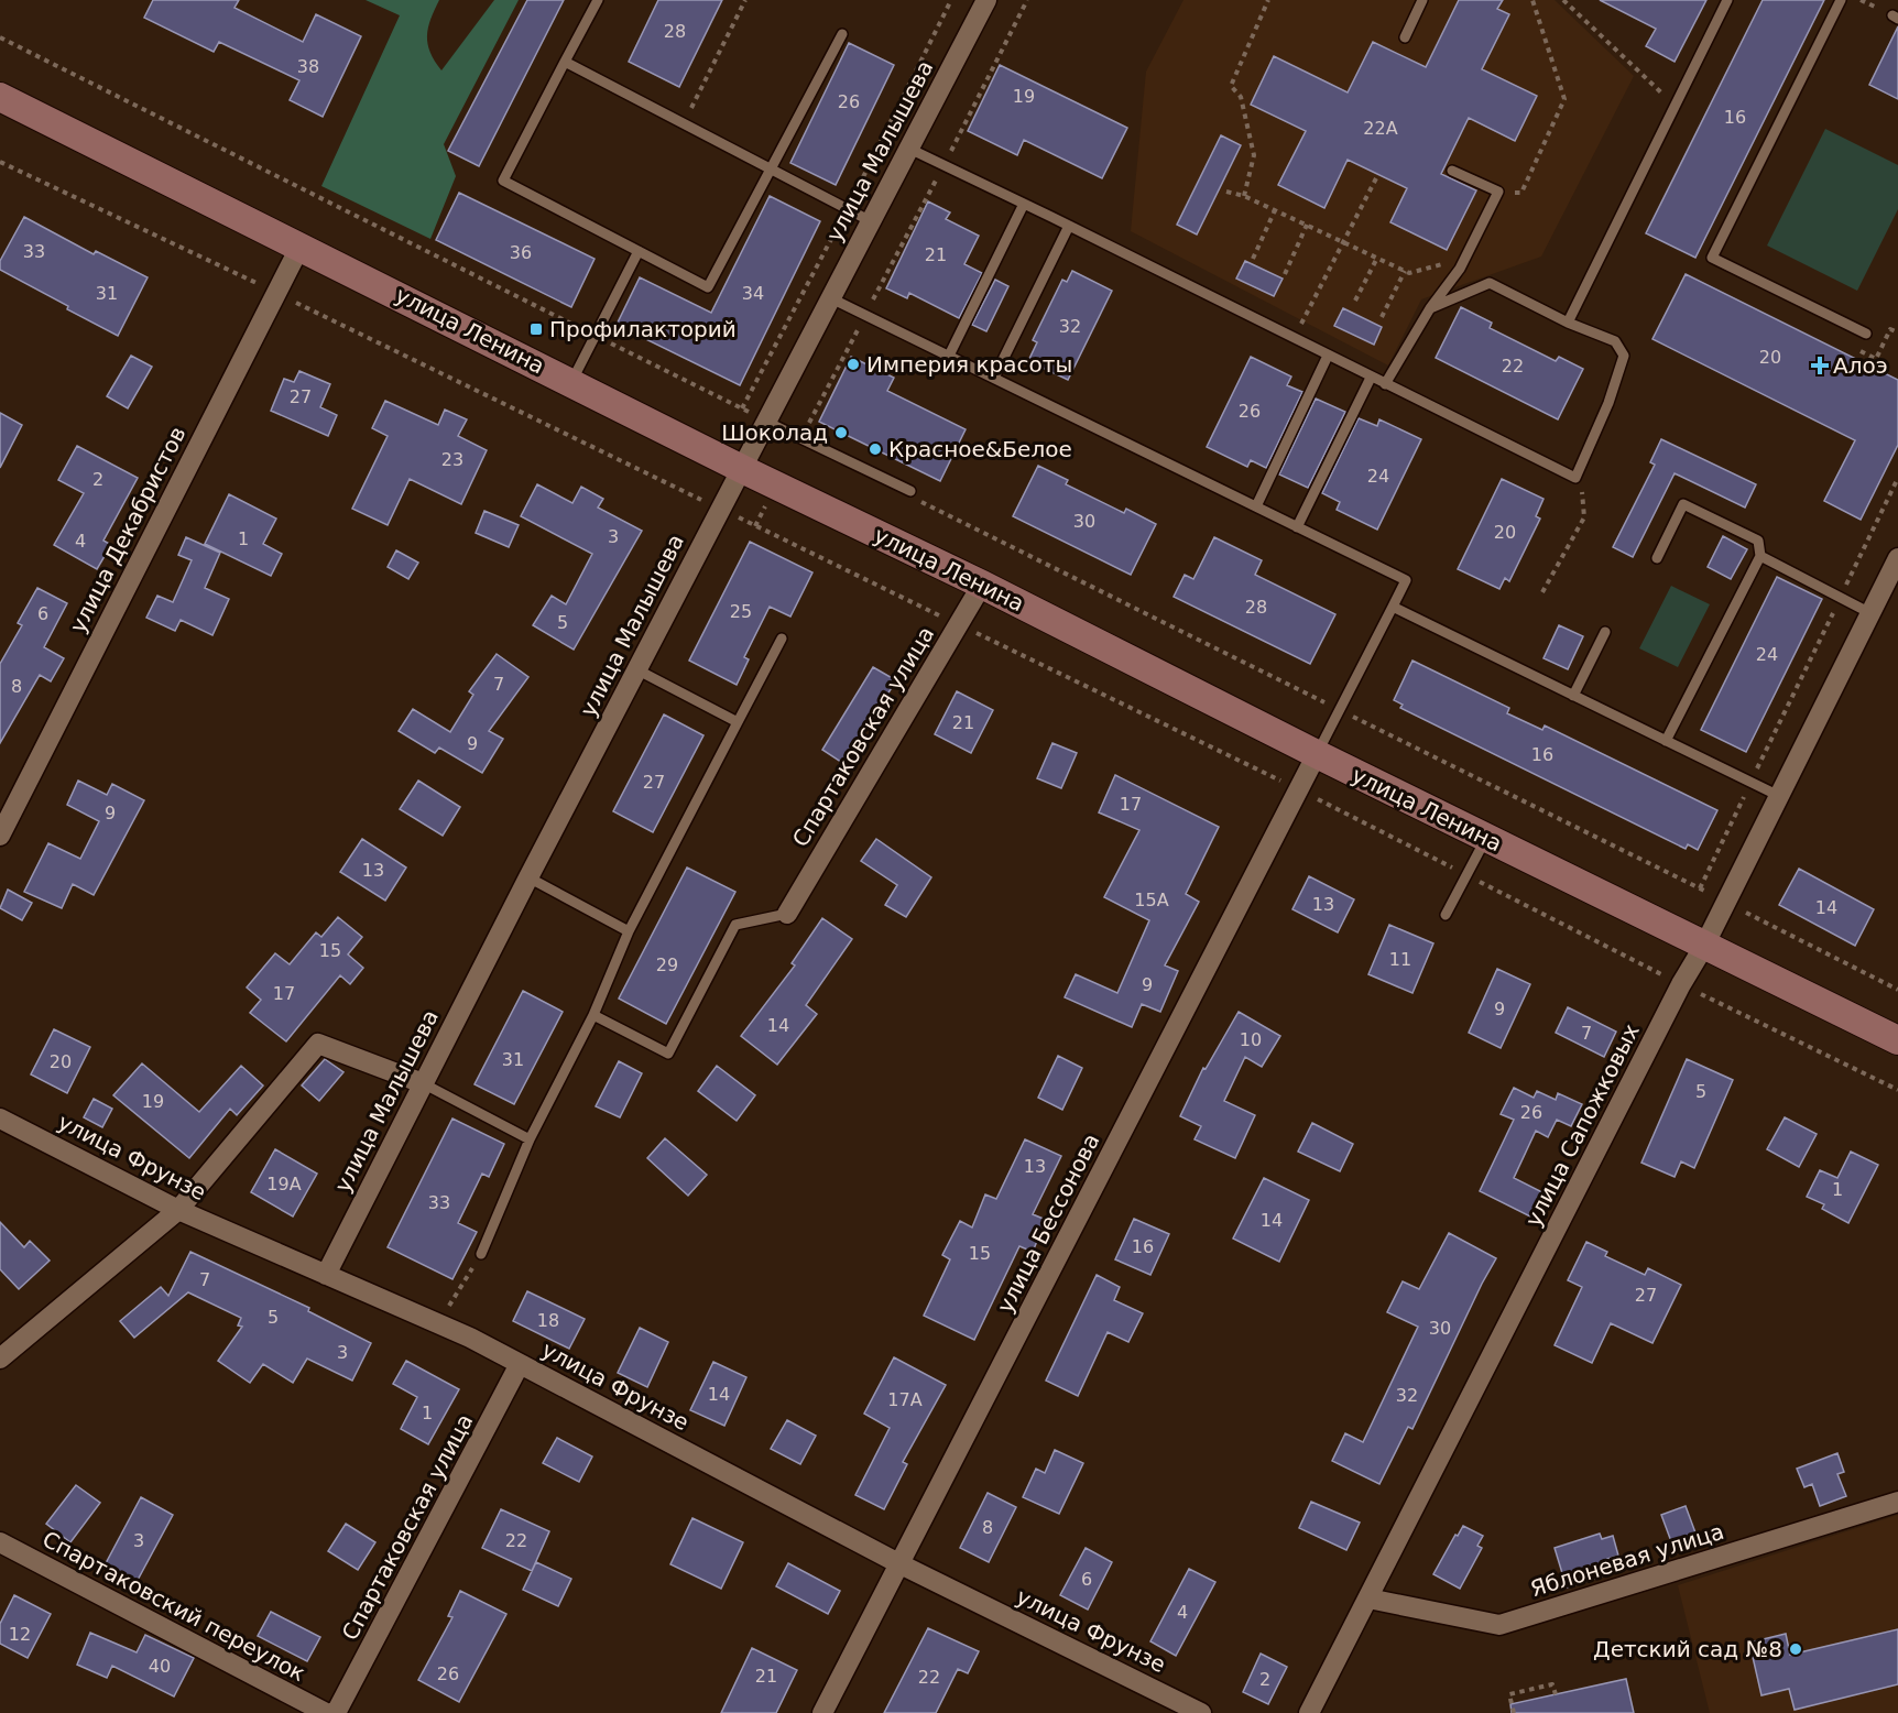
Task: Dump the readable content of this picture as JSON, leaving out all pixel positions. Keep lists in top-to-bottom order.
{
  "streets": {
    "main road": ["улица Ленина"],
    "street": [
      "улица Малышева",
      "улица Декабристов",
      "Спартаковская улица",
      "улица Сапожковых",
      "улица Фрунзе",
      "улица Бессонова",
      "Яблоневая улица",
      "Спартаковский переулок"
    ]
  },
  "crossings": [
    ["улица Малышева", "улица Ленина"],
    ["улица Малышева", "улица Фрунзе"],
    ["улица Ленина", "улица Декабристов"],
    ["улица Ленина", "Спартаковская улица"],
    ["улица Ленина", "улица Сапожковых"],
    ["улица Ленина", "улица Бессонова"],
    ["Спартаковская улица", "улица Фрунзе"],
    ["улица Сапожковых", "Яблоневая улица"],
    ["улица Фрунзе", "улица Бессонова"]
  ],
  "places": {
    "transit": ["Профилакторий"],
    "other": [
      "Империя красоты",
      "Шоколад",
      "Красное&Белое",
      "Детский сад №8"
    ],
    "health": ["Алоэ"]
  },
  "house_numbers": [
    "28",
    "38",
    "19",
    "26",
    "16",
    "22А",
    "33",
    "36",
    "21",
    "31",
    "34",
    "32",
    "20",
    "22",
    "27",
    "26",
    "23",
    "24",
    "2",
    "30",
    "20",
    "3",
    "1",
    "4",
    "28",
    "25",
    "6",
    "5",
    "24",
    "7",
    "8",
    "21",
    "9",
    "16",
    "27",
    "17",
    "9",
    "13",
    "15А",
    "13",
    "14",
    "15",
    "11",
    "29",
    "9",
    "17",
    "9",
    "14",
    "7",
    "10",
    "31",
    "20",
    "5",
    "19",
    "26",
    "13",
    "19А",
    "1",
    "33",
    "14",
    "16",
    "15",
    "7",
    "27",
    "5",
    "18",
    "30",
    "3",
    "14",
    "32",
    "17А",
    "1",
    "8",
    "3",
    "22",
    "6",
    "4",
    "12",
    "40",
    "26",
    "21",
    "22",
    "2"
  ]
}
